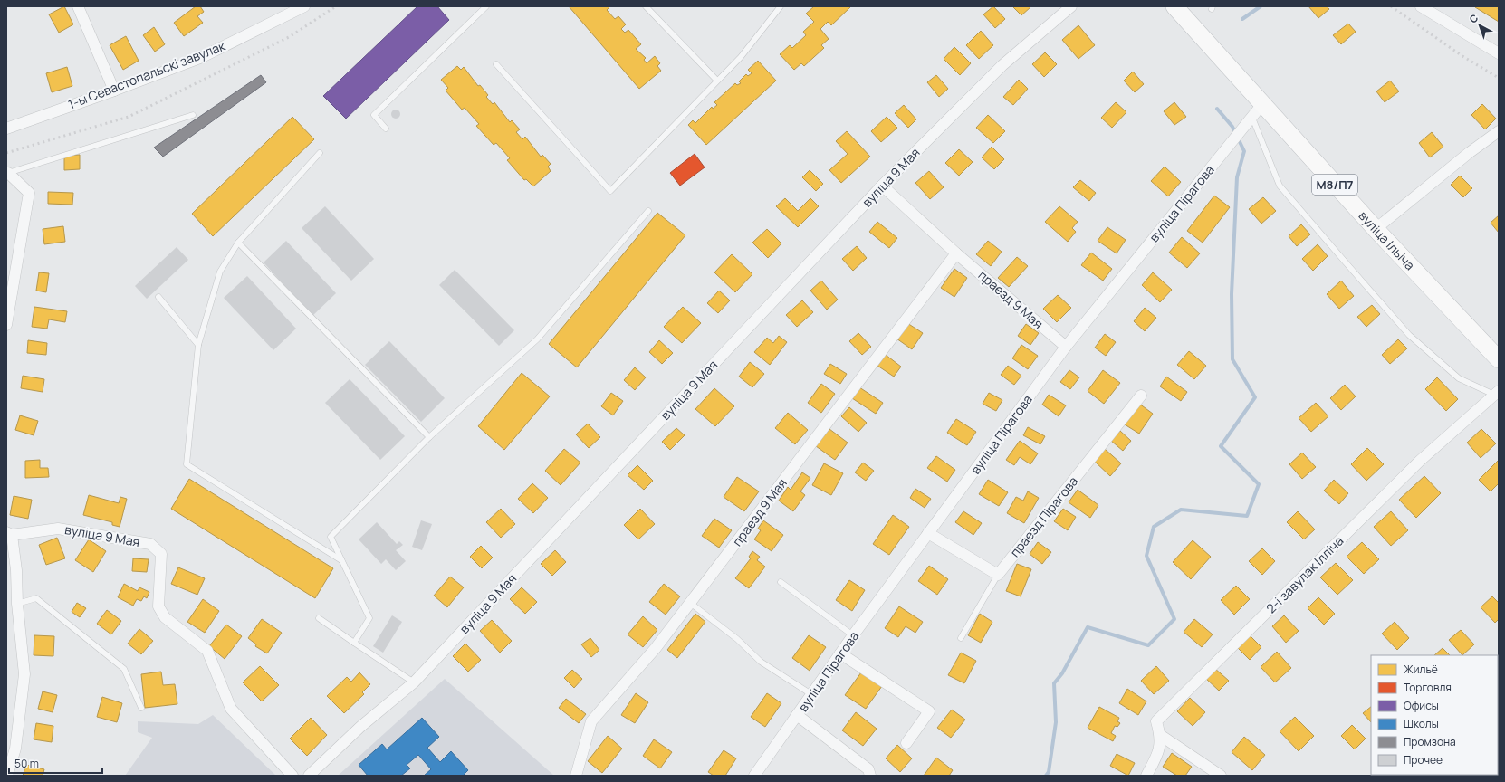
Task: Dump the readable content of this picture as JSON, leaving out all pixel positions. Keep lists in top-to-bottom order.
{
  "streets": {
    "main road": ["М8/П7", "вуліца Ільіча"],
    "street": [
      "1-ы Севастопальскі завулак",
      "вуліца 9 Мая",
      "вуліца Пірагова",
      "праезд 9 Мая",
      "праезд Пірагова",
      "2-і завулак Ілліча"
    ]
  },
  "crossings": [
    ["вуліца 9 Мая", "праезд 9 Мая"],
    ["вуліца Пірагова", "вуліца Ільіча"],
    ["вуліца Пірагова", "праезд 9 Мая"]
  ],
  "legend": [
    "Жильё",
    "Торговля",
    "Офисы",
    "Школы",
    "Промзона",
    "Прочее"
  ],
  "scale_bar": "50 m",
  "north": "top left"
}
